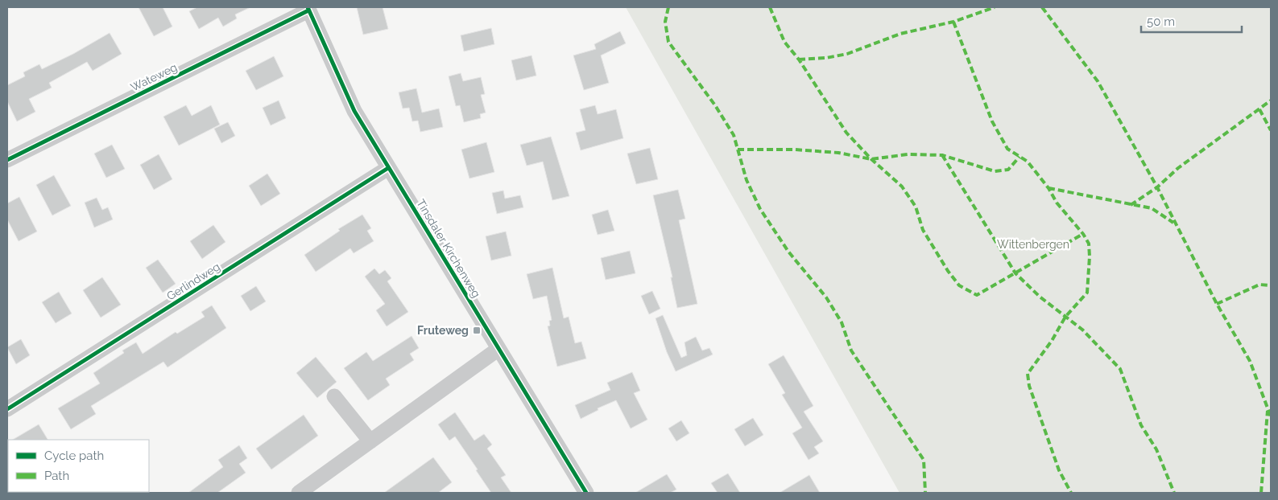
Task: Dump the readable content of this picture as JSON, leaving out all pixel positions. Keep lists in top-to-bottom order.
{
  "streets": {
    "street": ["Wateweg", "Tinsdaler Kirchenweg", "Gerlindweg"]
  },
  "crossings": [
    ["Wateweg", "Tinsdaler Kirchenweg"],
    ["Tinsdaler Kirchenweg", "Gerlindweg"]
  ],
  "parks": ["Wittenbergen"],
  "places": {
    "transit": ["Fruteweg"]
  },
  "legend": ["Cycle path", "Path"],
  "scale_bar": "50 m"
}
